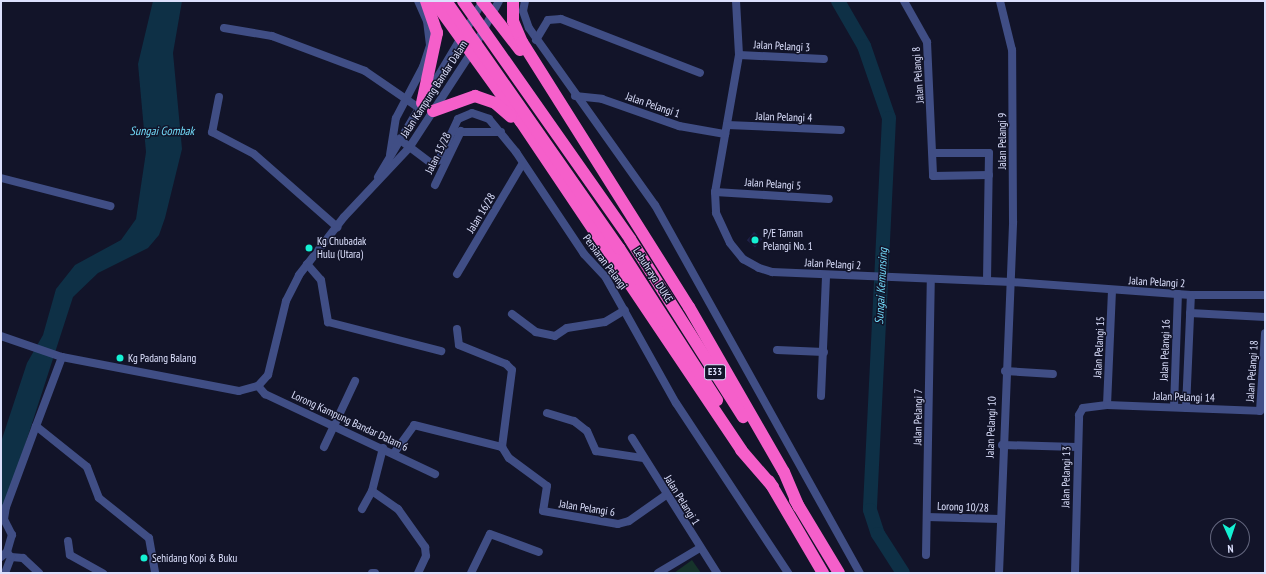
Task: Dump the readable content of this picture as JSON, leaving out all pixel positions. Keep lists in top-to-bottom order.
{
  "streets": {
    "highway": ["Lebuhraya DUKE", "E33"],
    "street": [
      "Jalan Pelangi 3",
      "Jalan Pelangi 8",
      "Jalan Kampung Bandar Dalam",
      "Jalan Pelangi 1",
      "Jalan Pelangi 4",
      "Jalan Pelangi 9",
      "Jalan 15/28",
      "Jalan Pelangi 5",
      "Jalan 16/28",
      "Persiaran Pelangi",
      "Jalan Pelangi 2",
      "Jalan Pelangi 15",
      "Jalan Pelangi 16",
      "Jalan Pelangi 18",
      "Jalan Pelangi 14",
      "Jalan Pelangi 7",
      "Lorong Kampung Bandar Dalam 6",
      "Jalan Pelangi 10",
      "Jalan Pelangi 13",
      "Lorong 10/28",
      "Jalan Pelangi 6"
    ]
  },
  "crossings": [
    ["Jalan Pelangi 3", "Jalan Pelangi 2"],
    ["Jalan Kampung Bandar Dalam", "Persiaran Pelangi"],
    ["Jalan Kampung Bandar Dalam", "Lorong Kampung Bandar Dalam 6"],
    ["Jalan Pelangi 1", "Jalan Pelangi 2"],
    ["Jalan Pelangi 1", "Jalan Pelangi 6"],
    ["Jalan Pelangi 4", "Jalan Pelangi 2"],
    ["Jalan Pelangi 9", "Jalan Pelangi 2"],
    ["Jalan Pelangi 9", "Jalan Pelangi 10"],
    ["Jalan 15/28", "Persiaran Pelangi"],
    ["Jalan Pelangi 5", "Jalan Pelangi 2"],
    ["Jalan 16/28", "Persiaran Pelangi"],
    ["Jalan Pelangi 2", "Jalan Pelangi 15"],
    ["Jalan Pelangi 2", "Jalan Pelangi 16"],
    ["Jalan Pelangi 2", "Jalan Pelangi 7"],
    ["Jalan Pelangi 2", "Jalan Pelangi 10"],
    ["Jalan Pelangi 15", "Jalan Pelangi 14"],
    ["Jalan Pelangi 15", "Jalan Pelangi 13"],
    ["Jalan Pelangi 16", "Jalan Pelangi 14"],
    ["Jalan Pelangi 18", "Jalan Pelangi 14"],
    ["Jalan Pelangi 14", "Jalan Pelangi 13"],
    ["Jalan Pelangi 7", "Lorong 10/28"],
    ["Jalan Pelangi 10", "Lorong 10/28"]
  ],
  "water": ["Sungai Gombak", "Sungai Kemunsing"],
  "places": [
    "P/E Taman Pelangi No. 1",
    "Kg Chubadak Hulu (Utara)",
    "Kg Padang Balang",
    "Sehidang Kopi & Buku"
  ],
  "north": "bottom"
}
